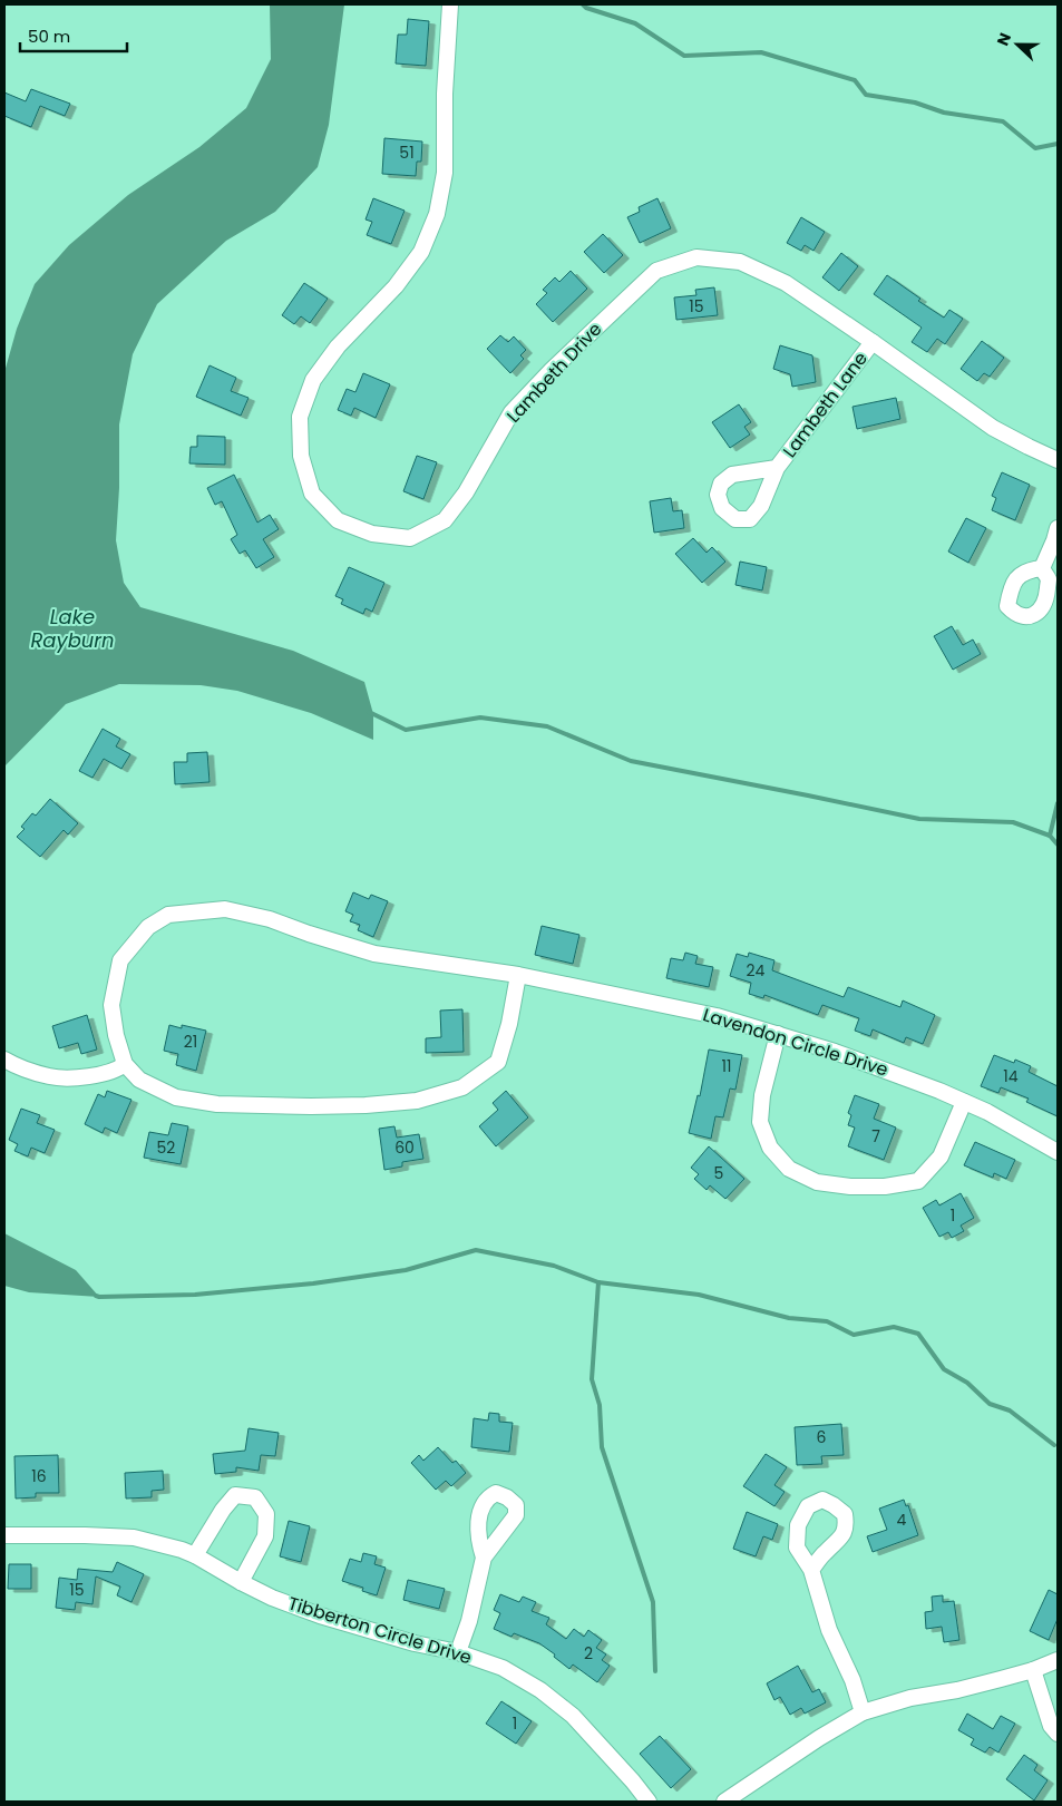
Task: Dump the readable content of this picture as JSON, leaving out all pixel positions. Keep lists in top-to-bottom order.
{
  "streets": {
    "street": [
      "Lambeth Drive",
      "Lambeth Lane",
      "Lavendon Circle Drive",
      "Tibberton Circle Drive"
    ]
  },
  "crossings": [
    ["Lambeth Drive", "Lambeth Lane"]
  ],
  "water": ["Lake Rayburn"],
  "house_numbers": [
    "51",
    "15",
    "24",
    "21",
    "11",
    "14",
    "7",
    "52",
    "60",
    "5",
    "1",
    "6",
    "16",
    "4",
    "15",
    "2",
    "1"
  ],
  "scale_bar": "50 m",
  "north": "left"
}
